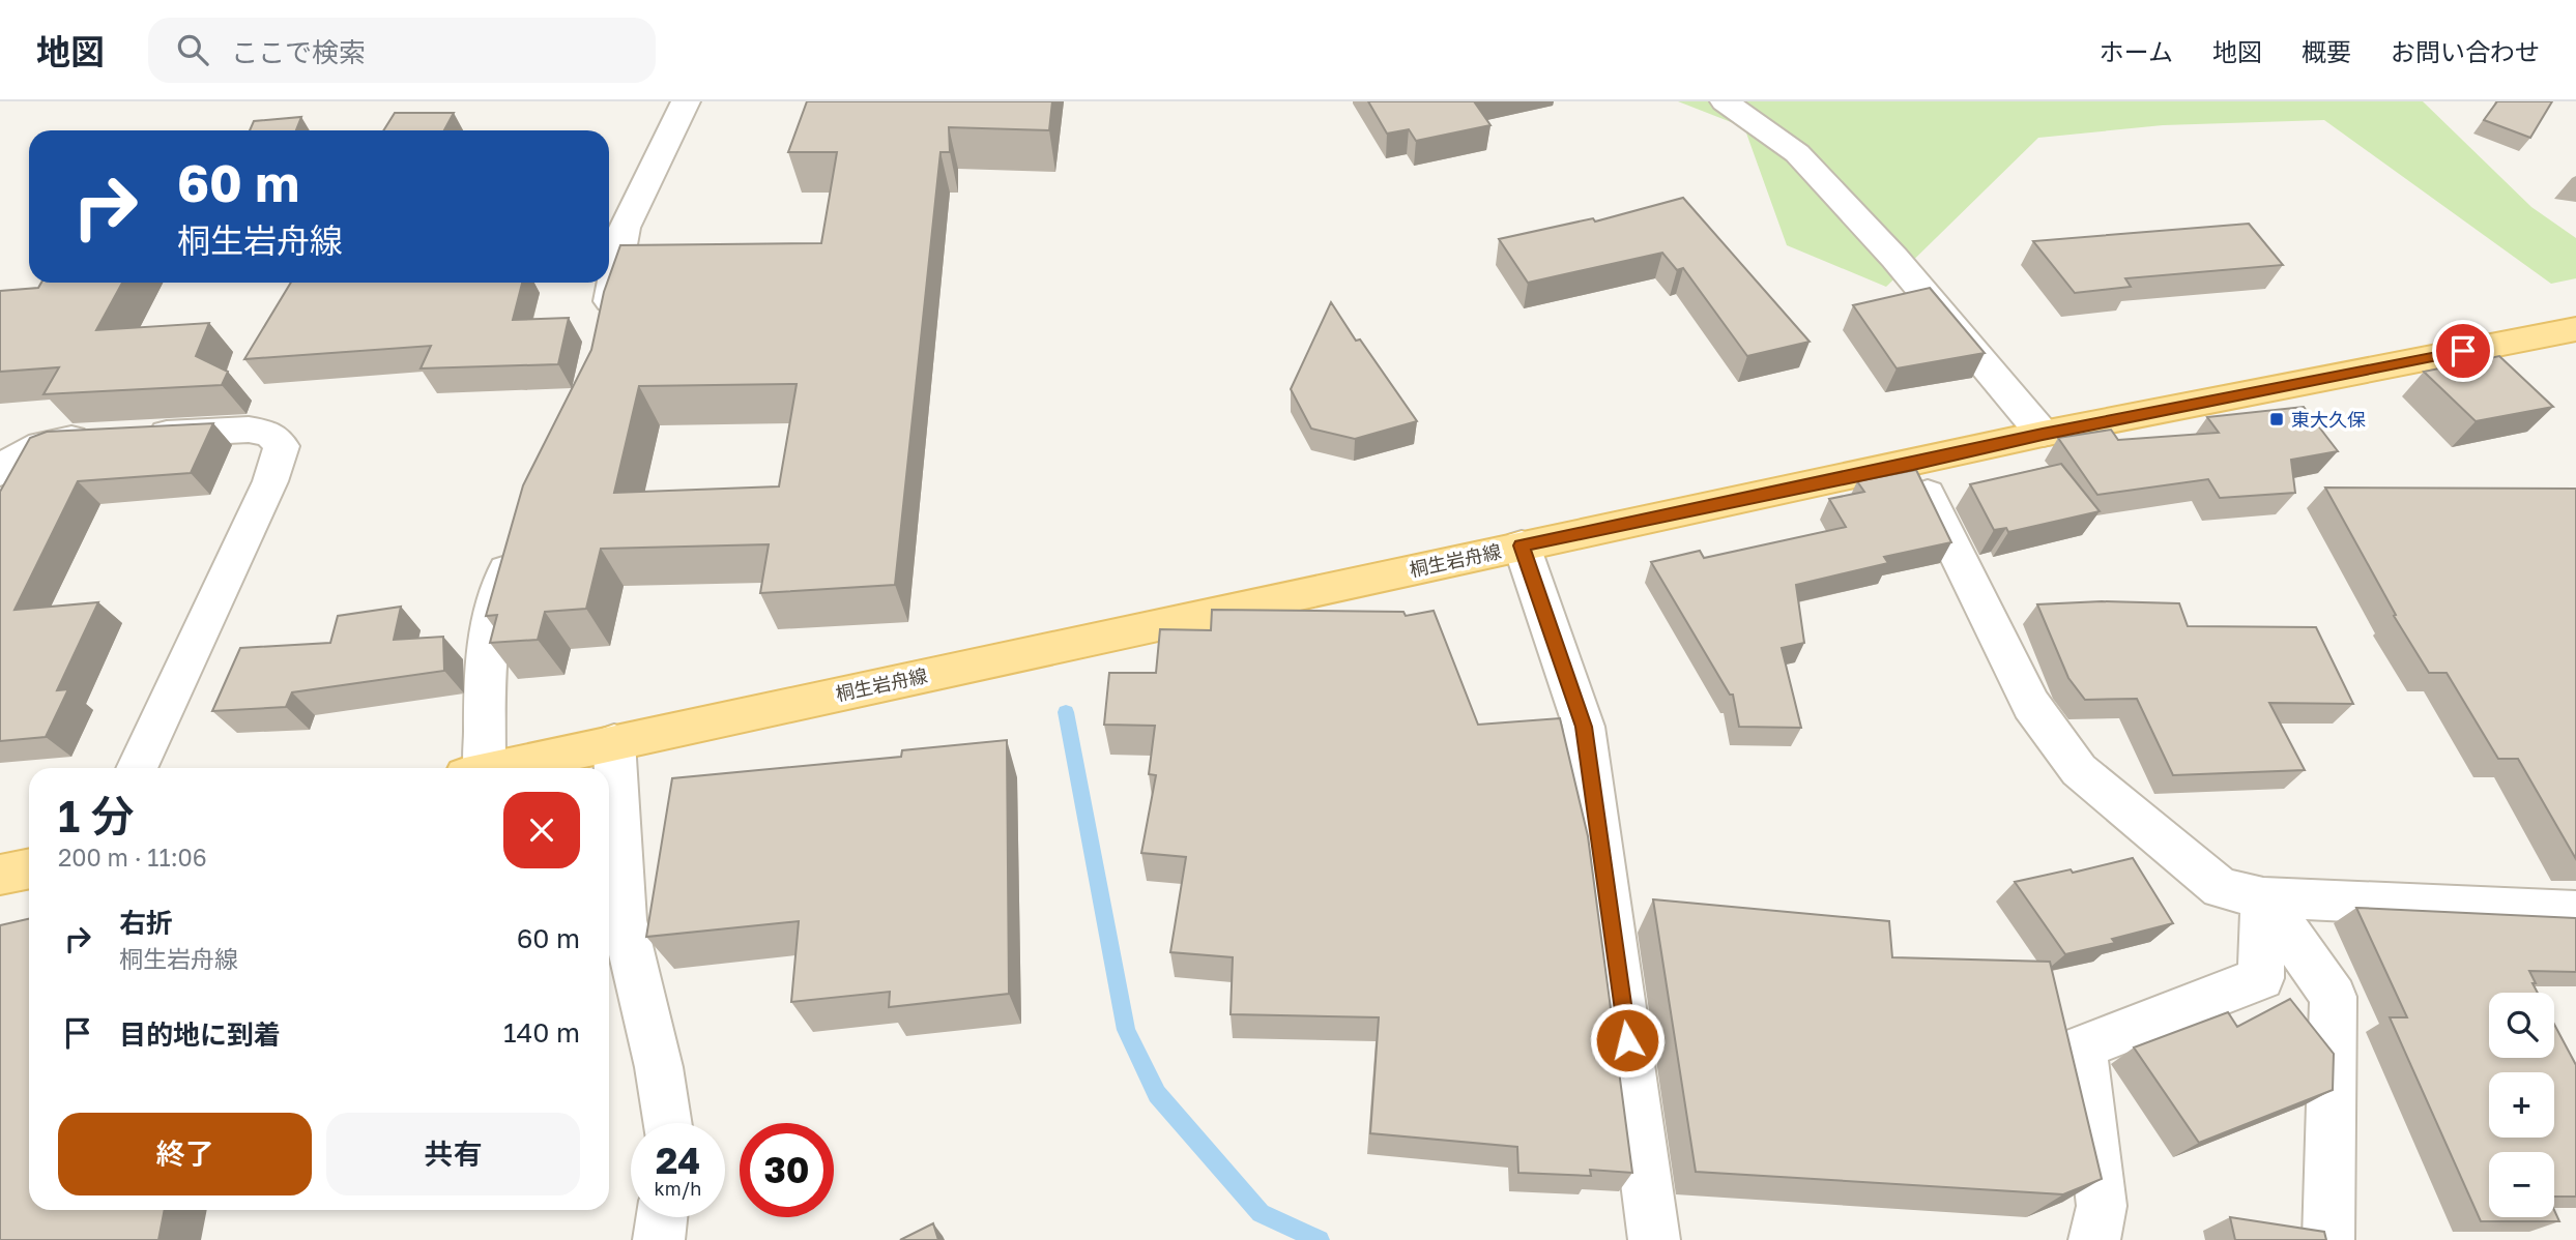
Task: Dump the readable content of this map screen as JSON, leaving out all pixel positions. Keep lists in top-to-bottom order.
{
  "streets": {
    "main road": ["桐生岩舟線"]
  },
  "places": {
    "transit": ["東大久保"]
  },
  "page": {
    "header": "地図",
    "search": "ここで検索",
    "nav": [
      "ホーム",
      "地図",
      "概要",
      "お問い合わせ"
    ],
    "turn": ["60 m", "桐生岩舟線"],
    "heading": ["1 分", "200 m · 11:06"],
    "list": [
      {
        "name": "右折",
        "note": "桐生岩舟線",
        "value": "60 m"
      },
      {
        "name": "目的地に到着",
        "value": "140 m"
      }
    ],
    "map_buttons": ["+", "−"],
    "buttons": ["終了", "共有"],
    "speed": "24 km/h",
    "limit": "30"
  }
}
